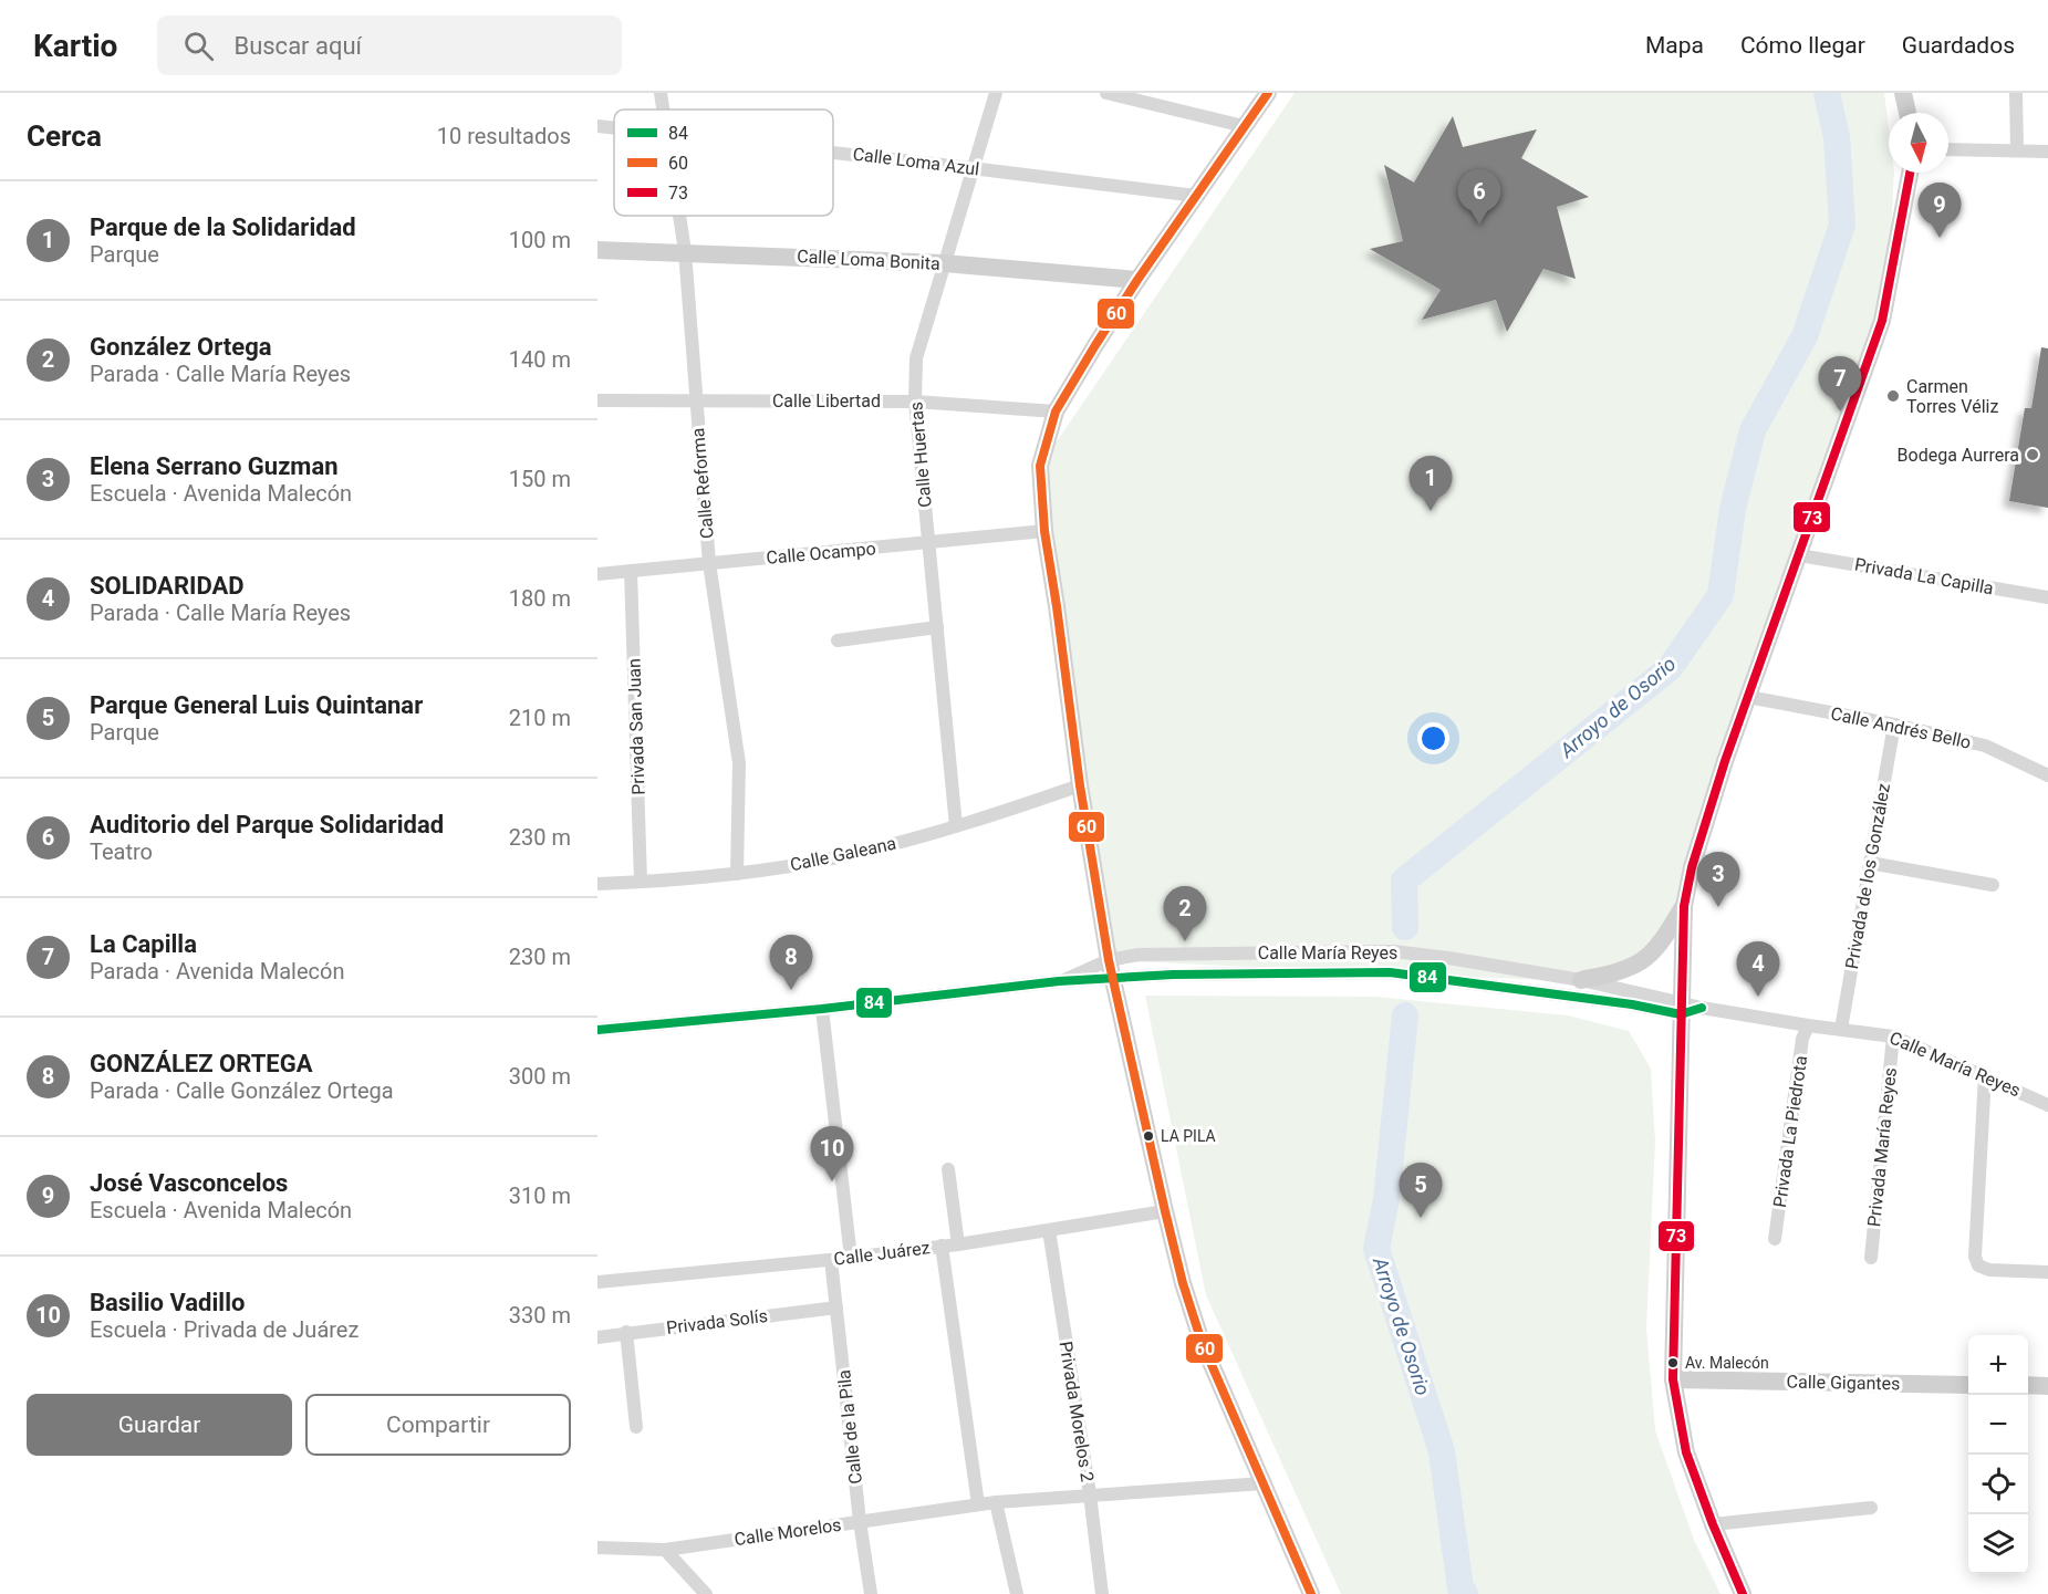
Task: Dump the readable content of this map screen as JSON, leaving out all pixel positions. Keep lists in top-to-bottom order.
{
  "streets": {
    "street": [
      "Calle Loma Azul",
      "Calle Loma Bonita",
      "Calle Libertad",
      "Calle Huertas",
      "Calle Reforma",
      "Calle Ocampo",
      "Privada La Capilla",
      "Privada San Juan",
      "Calle Andrés Bello",
      "Calle Galeana",
      "Privada de los González",
      "Calle María Reyes",
      "Privada La Piedrota",
      "Privada María Reyes",
      "Calle Juárez",
      "Privada Solís",
      "Calle Gigantes",
      "Privada Morelos 2",
      "Calle de la Pila",
      "Calle Morelos"
    ]
  },
  "crossings": [
    ["Calle Loma Azul", "Calle Huertas"],
    ["Calle Loma Bonita", "Calle Huertas"],
    ["Calle Loma Bonita", "Calle Reforma"],
    ["Calle Libertad", "Calle Huertas"],
    ["Calle Libertad", "Calle Reforma"],
    ["Calle Huertas", "Calle Ocampo"],
    ["Calle Huertas", "Calle Galeana"],
    ["Calle Reforma", "Calle Ocampo"],
    ["Calle Reforma", "Calle Galeana"],
    ["Calle Ocampo", "Privada San Juan"],
    ["Privada San Juan", "Calle Galeana"],
    ["Calle Andrés Bello", "Privada de los González"],
    ["Privada de los González", "Calle María Reyes"],
    ["Calle María Reyes", "Privada La Piedrota"],
    ["Calle María Reyes", "Privada María Reyes"],
    ["Calle Juárez", "Privada Morelos 2"],
    ["Calle Juárez", "Calle de la Pila"],
    ["Privada Solís", "Calle de la Pila"],
    ["Privada Morelos 2", "Calle Morelos"],
    ["Calle de la Pila", "Calle Morelos"]
  ],
  "water": ["Arroyo de Osorio"],
  "places": [
    "Carmen Torres Véliz",
    "Bodega Aurrera",
    "LA PILA",
    "Av. Malecón"
  ],
  "lines": ["transit line 60", "transit line 73", "transit line 84"],
  "legend": ["84", "60", "73"],
  "north": "bottom",
  "page": {
    "header": "Kartio",
    "search": "Buscar aquí",
    "nav": ["Mapa", "Cómo llegar", "Guardados"],
    "heading": ["Cerca", "10 resultados"],
    "pins": [
      "6",
      "9",
      "7",
      "1",
      "3",
      "2",
      "8",
      "4",
      "10",
      "5"
    ],
    "list": [
      {
        "mark": "1",
        "name": "Parque de la Solidaridad",
        "note": "Parque",
        "value": "100 m"
      },
      {
        "mark": "2",
        "name": "González Ortega",
        "note": "Parada · Calle María Reyes",
        "value": "140 m"
      },
      {
        "mark": "3",
        "name": "Elena Serrano Guzman",
        "note": "Escuela · Avenida Malecón",
        "value": "150 m"
      },
      {
        "mark": "4",
        "name": "SOLIDARIDAD",
        "note": "Parada · Calle María Reyes",
        "value": "180 m"
      },
      {
        "mark": "5",
        "name": "Parque General Luis Quintanar",
        "note": "Parque",
        "value": "210 m"
      },
      {
        "mark": "6",
        "name": "Auditorio del Parque Solidaridad",
        "note": "Teatro",
        "value": "230 m"
      },
      {
        "mark": "7",
        "name": "La Capilla",
        "note": "Parada · Avenida Malecón",
        "value": "230 m"
      },
      {
        "mark": "8",
        "name": "GONZÁLEZ ORTEGA",
        "note": "Parada · Calle González Ortega",
        "value": "300 m"
      },
      {
        "mark": "9",
        "name": "José Vasconcelos",
        "note": "Escuela · Avenida Malecón",
        "value": "310 m"
      },
      {
        "mark": "10",
        "name": "Basilio Vadillo",
        "note": "Escuela · Privada de Juárez",
        "value": "330 m"
      }
    ],
    "map_buttons": ["+", "−"],
    "buttons": ["Guardar", "Compartir"]
  }
}
